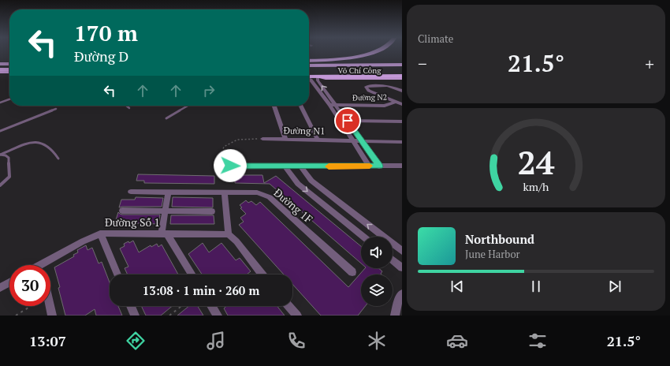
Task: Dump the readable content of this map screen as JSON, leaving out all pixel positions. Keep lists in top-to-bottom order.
{
  "streets": {
    "highway": ["Võ Chí Công"],
    "street": [
      "Đường N2",
      "Đường N1",
      "Đường 1F",
      "Đường Số 1"
    ]
  },
  "page": {
    "tile": "Climate",
    "turn": ["170 m", "Đường D"],
    "heat": ["−", "21.5°", "+"],
    "song": ["Northbound", "June Harbor"],
    "limit": "30",
    "trip": "13:08 · 1 min · 260 m",
    "tabs": ["13:07", "21.5°"],
    "gauge": ["24", "km/h"]
  }
}
